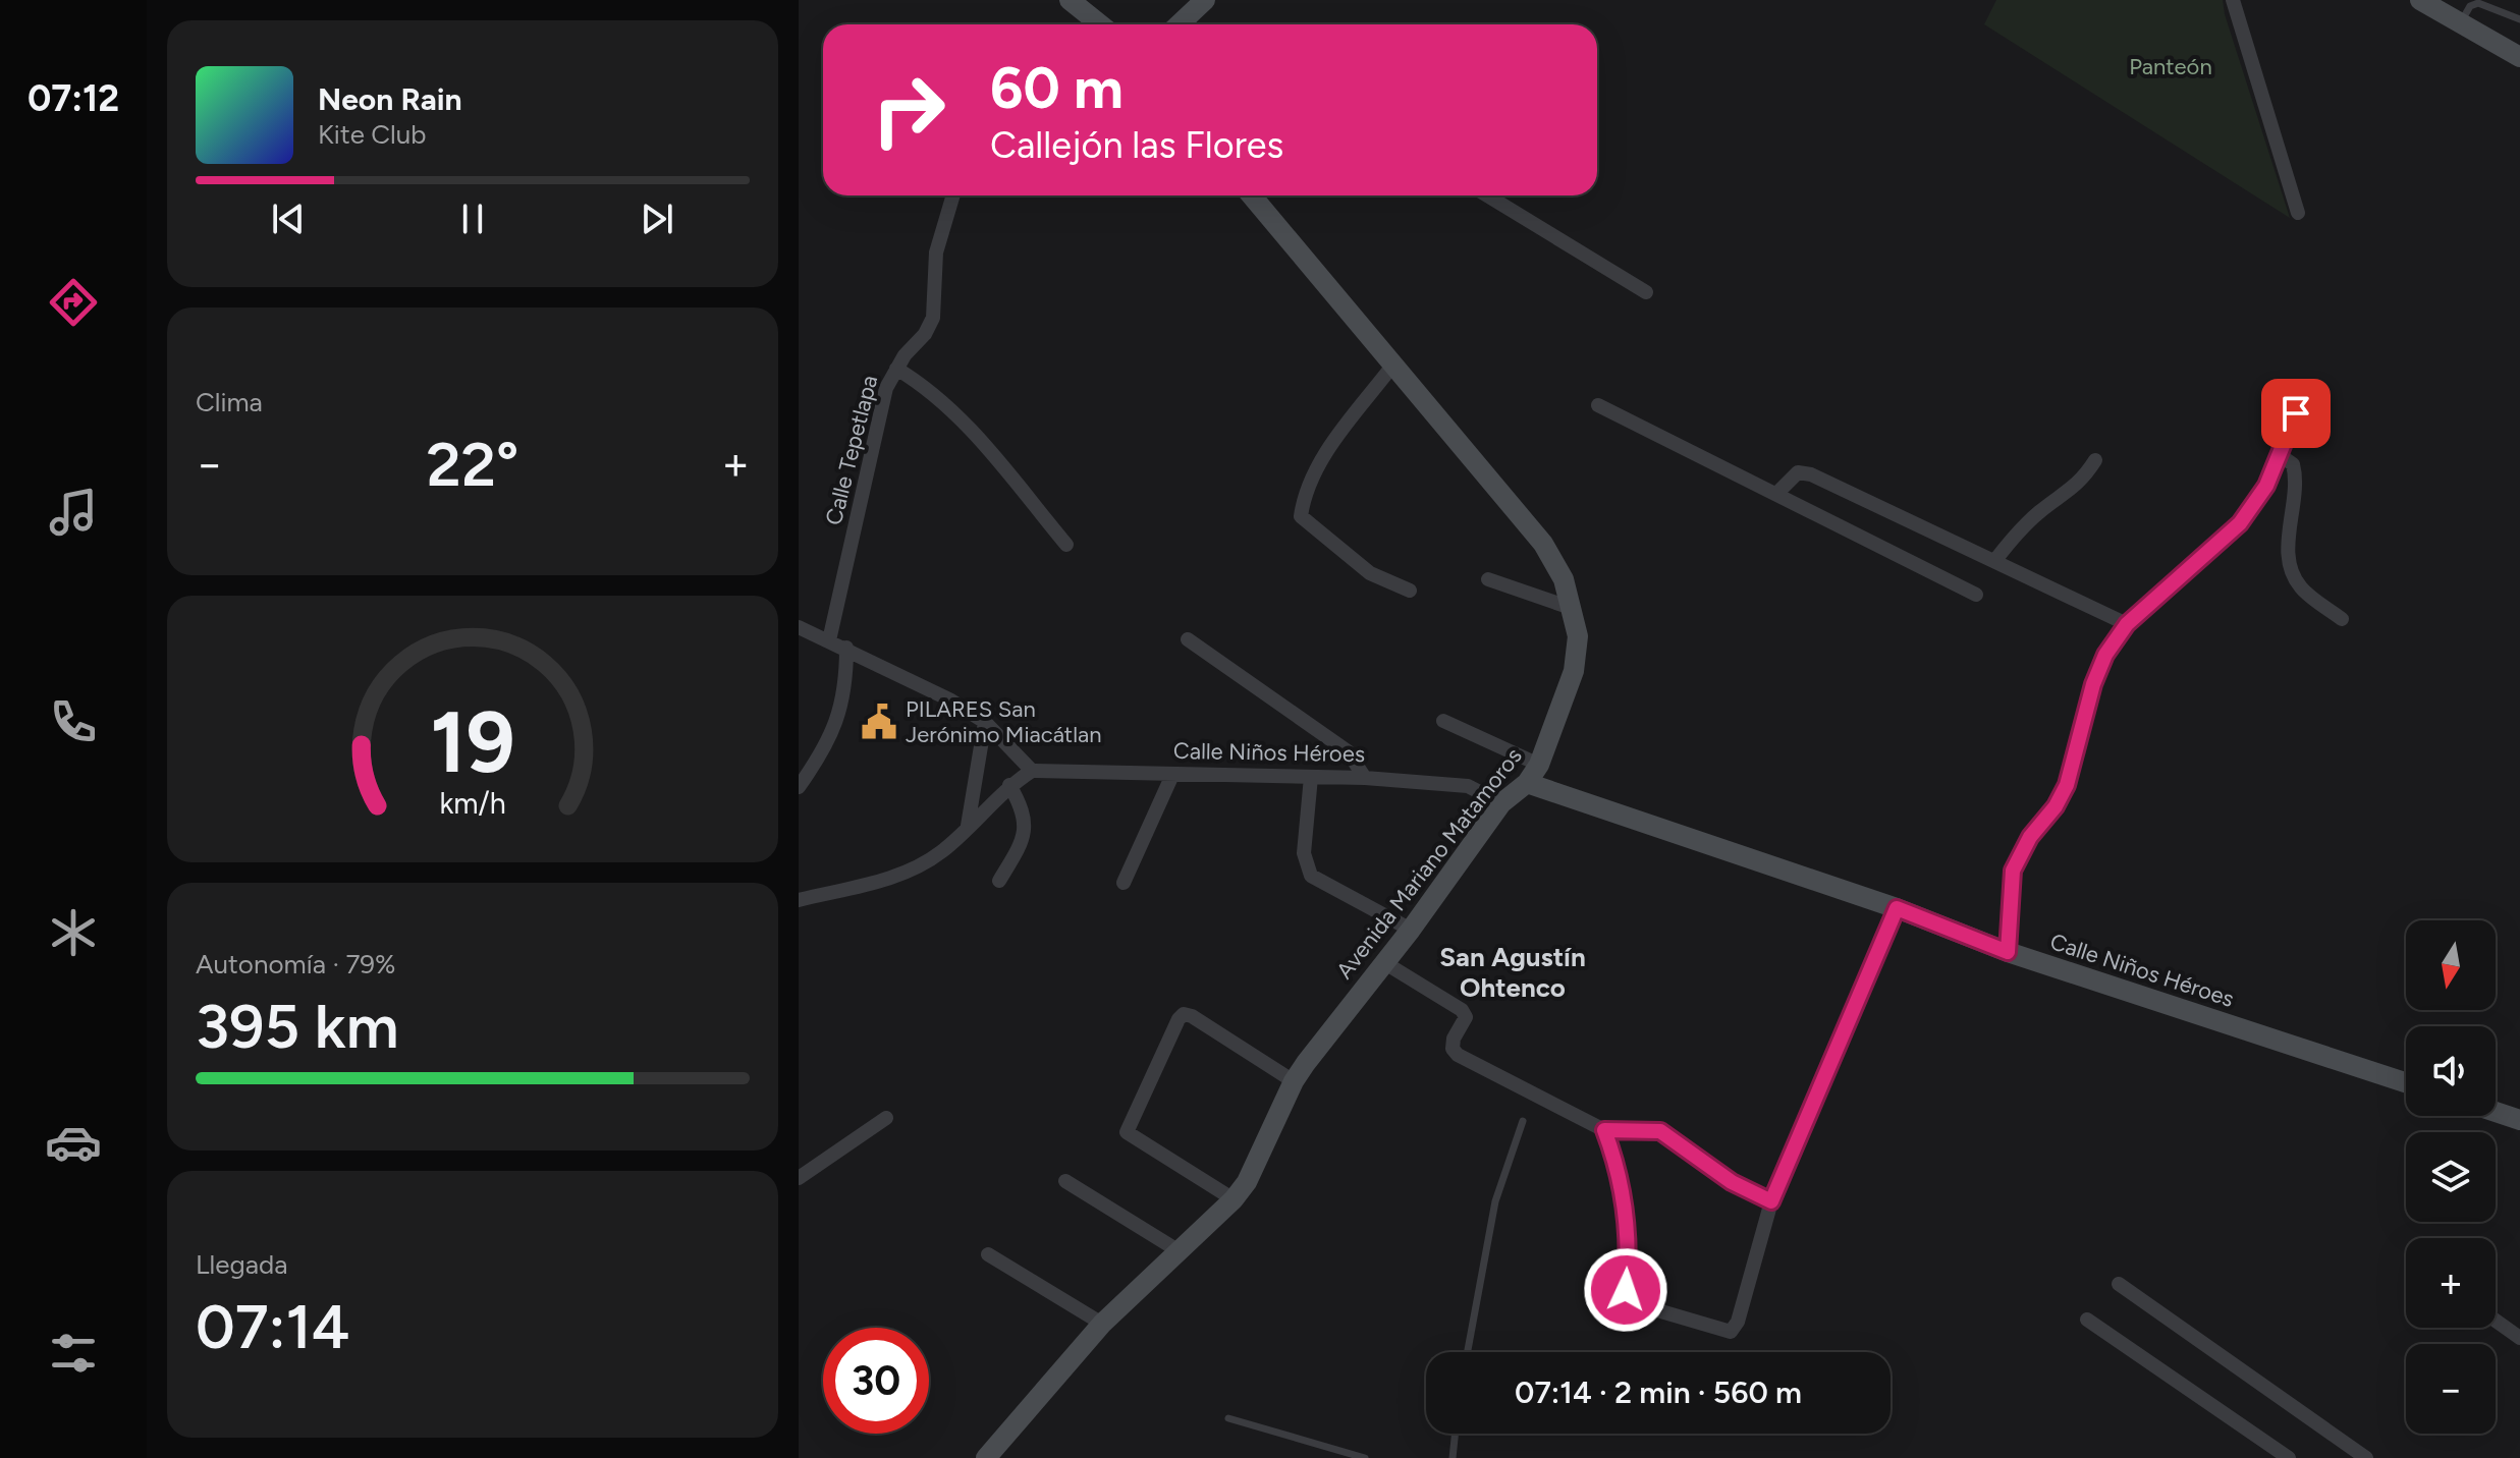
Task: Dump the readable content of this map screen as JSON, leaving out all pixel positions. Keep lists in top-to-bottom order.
{
  "streets": {
    "street": ["Calle Tepetlapa", "Calle Niños Héroes", "Avenida Mariano Matamoros"]
  },
  "crossings": [
    ["Calle Niños Héroes", "Avenida Mariano Matamoros"]
  ],
  "districts": ["San Agustín Ohtenco"],
  "parks": ["Panteón"],
  "places": {
    "public building": ["PILARES San Jerónimo Miacátlan"]
  },
  "north": "bottom",
  "page": {
    "tabs": "07:12",
    "turn": ["60 m", "Callejón las Flores"],
    "song": ["Neon Rain", "Kite Club"],
    "tile": [
      "Clima",
      ["Autonomía · 79%", "395 km"],
      ["Llegada", "07:14"]
    ],
    "heat": ["−", "22°", "+"],
    "map_buttons": ["+", "−"],
    "limit": "30",
    "trip": "07:14 · 2 min · 560 m",
    "gauge": ["19", "km/h"]
  }
}
